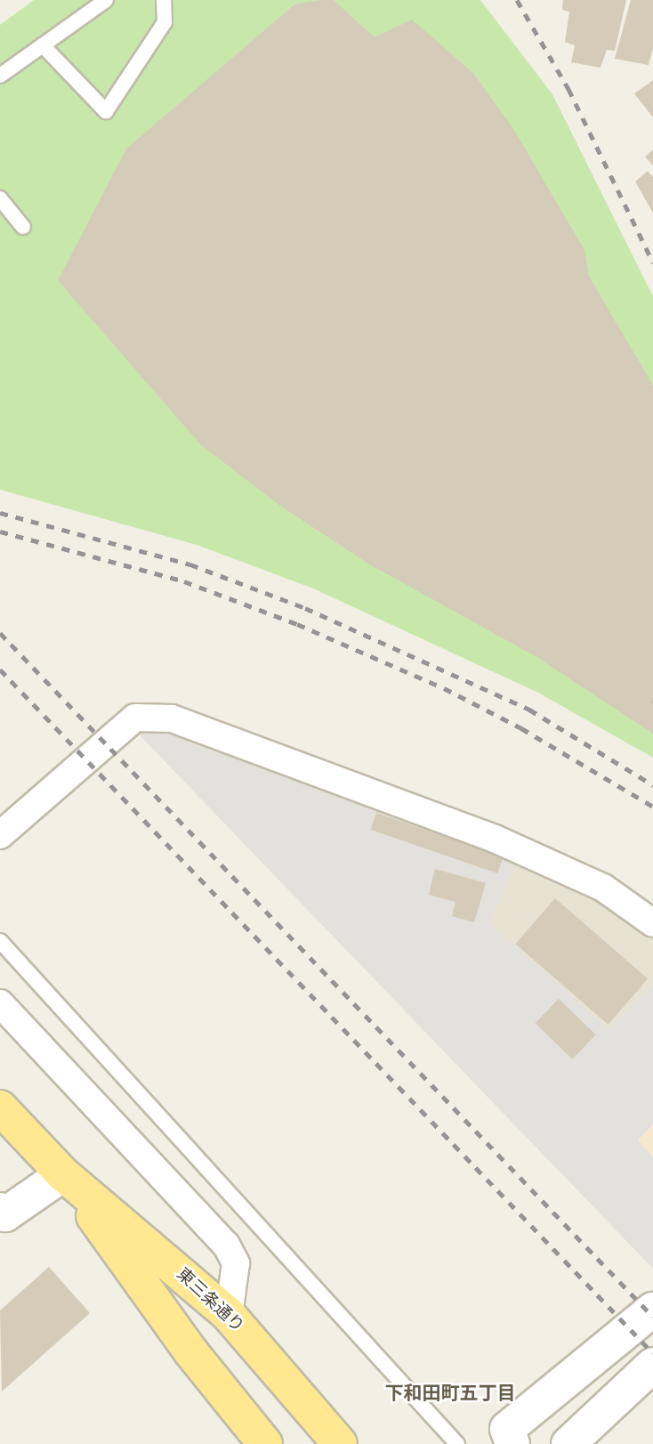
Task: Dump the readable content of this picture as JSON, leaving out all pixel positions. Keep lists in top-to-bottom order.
{
  "streets": {
    "main road": ["東三条通り"]
  },
  "districts": ["下和田町五丁目"]
}
